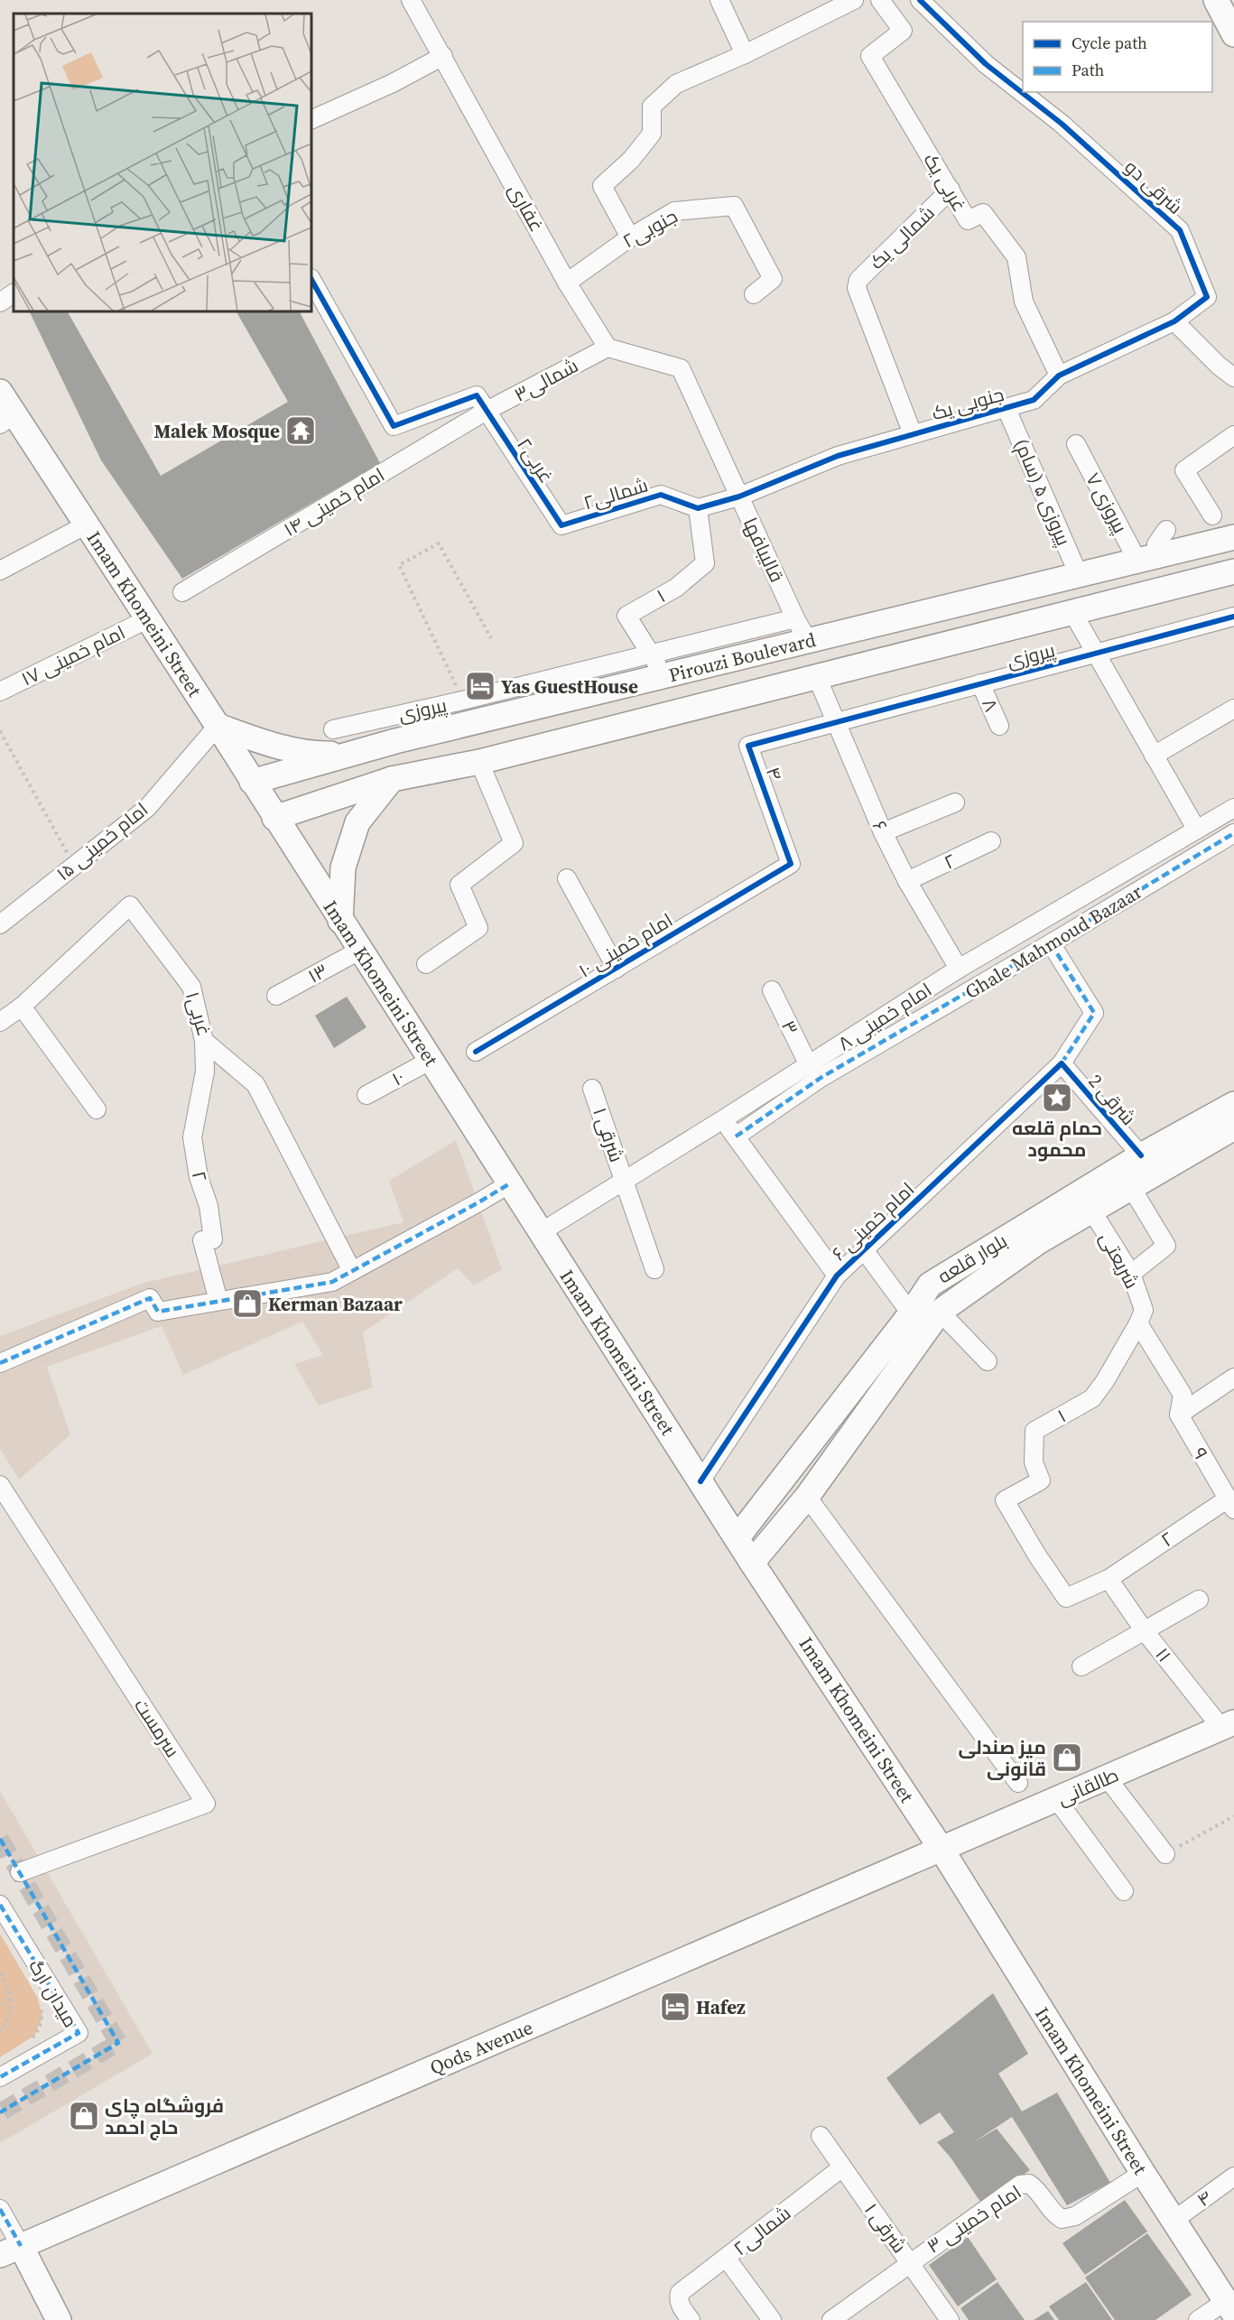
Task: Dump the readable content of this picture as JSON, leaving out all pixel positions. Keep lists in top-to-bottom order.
{
  "streets": {
    "main road": [
      "Imam Khomeini Street",
      "Pirouzi Boulevard",
      "بلوار قلعه",
      "طالقانی",
      "Qods Avenue"
    ],
    "street": [
      "غربی یک",
      "شرقی دو",
      "غفاری",
      "جنوبی۲",
      "شمالی یک",
      "شمالی۳",
      "جنوبی یک",
      "غربی۲",
      "پیروزی ۵ (سام)",
      "شمالی۲",
      "امام خمینی ۱۴",
      "پیروزی ۷",
      "قالیبافها",
      "۱",
      "امام خمینی ۱۷",
      "پیروزی",
      "۸",
      "۴",
      "۶",
      "امام خمینی ۱۵",
      "۲",
      "Ghale Mahmoud Bazaar",
      "امام خمینی ۱۰",
      "۱۳",
      "غربی۱",
      "امام خمینی ۸",
      "۳",
      "۱۰",
      "2 شرقی",
      "۱ شرقی",
      "امام خمینی ۶",
      "شریعتی",
      "۹",
      "۱۱",
      "سرمست",
      "میدان ارگ",
      "امام خمینی ۳",
      "شرقی ۱"
    ]
  },
  "crossings": [
    ["غربی یک", "شمالی یک"],
    ["غربی یک", "جنوبی یک"],
    ["شرقی دو", "جنوبی یک"],
    ["غفاری", "جنوبی۲"],
    ["غفاری", "شمالی۳"],
    ["غفاری", "قالیبافها"],
    ["شمالی یک", "جنوبی یک"],
    ["شمالی۳", "غربی۲"],
    ["شمالی۳", "امام خمینی ۱۴"],
    ["شمالی۳", "قالیبافها"],
    ["جنوبی یک", "پیروزی ۵ (سام)"],
    ["جنوبی یک", "قالیبافها"],
    ["غربی۲", "شمالی۲"],
    ["غربی۲", "امام خمینی ۱۴"],
    ["پیروزی ۵ (سام)", "Pirouzi Boulevard"],
    ["شمالی۲", "۱"],
    ["شمالی۲", "شرقی ۱"],
    ["پیروزی ۷", "Pirouzi Boulevard"],
    ["قالیبافها", "پیروزی"],
    ["قالیبافها", "Pirouzi Boulevard"],
    ["۱", "پیروزی"],
    ["۱", "Pirouzi Boulevard"],
    ["۱", "۲"],
    ["۱", "شریعتی"],
    ["Imam Khomeini Street", "امام خمینی ۱۷"],
    ["Imam Khomeini Street", "Pirouzi Boulevard"],
    ["Imam Khomeini Street", "۴"],
    ["Imam Khomeini Street", "امام خمینی ۱۵"],
    ["Imam Khomeini Street", "۱۳"],
    ["Imam Khomeini Street", "امام خمینی ۸"],
    ["Imam Khomeini Street", "۱۰"],
    ["Imam Khomeini Street", "امام خمینی ۶"],
    ["Imam Khomeini Street", "بلوار قلعه"],
    ["Imam Khomeini Street", "طالقانی"],
    ["Imam Khomeini Street", "Qods Avenue"],
    ["Imam Khomeini Street", "امام خمینی ۳"],
    ["پیروزی", "۸"],
    ["پیروزی", "۴"],
    ["پیروزی", "۶"],
    ["Pirouzi Boulevard", "۶"],
    ["۴", "۶"],
    ["۴", "امام خمینی ۱۰"],
    ["۶", "۲"],
    ["۶", "امام خمینی ۸"],
    ["۲", "غربی۱"],
    ["۲", "۹"],
    ["۲", "۱۱"],
    ["Ghale Mahmoud Bazaar", "امام خمینی ۶"],
    ["امام خمینی ۸", "۳"],
    ["امام خمینی ۸", "۱ شرقی"],
    ["2 شرقی", "امام خمینی ۶"],
    ["2 شرقی", "بلوار قلعه"],
    ["بلوار قلعه", "شریعتی"],
    ["۱۱", "طالقانی"],
    ["طالقانی", "Qods Avenue"],
    ["امام خمینی ۳", "شرقی ۱"]
  ],
  "places": {
    "temple": ["Malek Mosque"],
    "hotel": ["Yas GuestHouse", "Hafez"],
    "place": ["حمام قلعه محمود"],
    "shop": ["Kerman Bazaar", "میز صندلی قانونی", "فروشگاه چای حاج احمد"]
  },
  "legend": ["Cycle path", "Path"]
}
